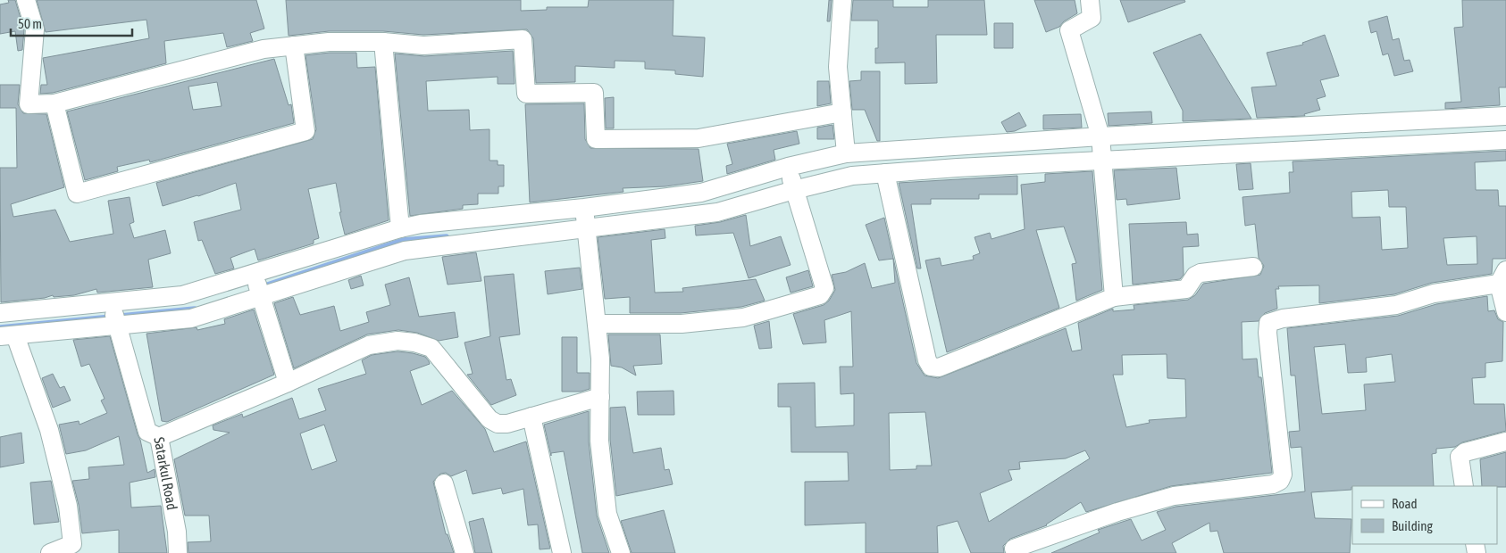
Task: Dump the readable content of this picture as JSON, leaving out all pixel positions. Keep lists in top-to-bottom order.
{
  "streets": {
    "street": ["Satarkul Road"]
  },
  "legend": ["Road", "Building"],
  "scale_bar": "50 m"
}
